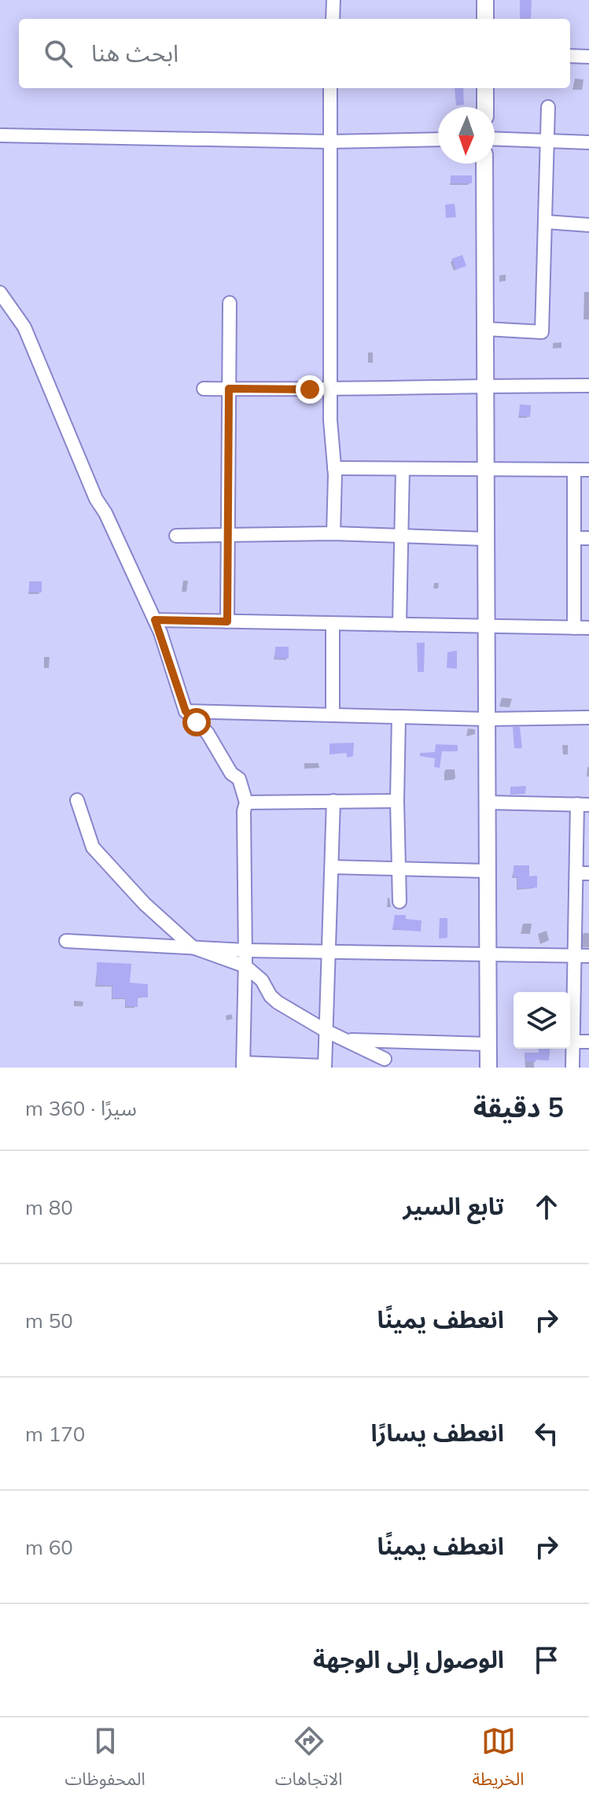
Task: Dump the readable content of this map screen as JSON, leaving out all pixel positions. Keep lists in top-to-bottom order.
{
  "north": "bottom",
  "page": {
    "search": "ابحث هنا",
    "heading": ["5 دقيقة", "سيرًا · 360 m"],
    "list": [
      ["تابع السير", "80 m"],
      ["انعطف يمينًا", "50 m"],
      ["انعطف يسارًا", "170 m"],
      ["انعطف يمينًا", "60 m"],
      "الوصول إلى الوجهة"
    ],
    "nav": ["الخريطة", "الاتجاهات", "المحفوظات"]
  }
}
